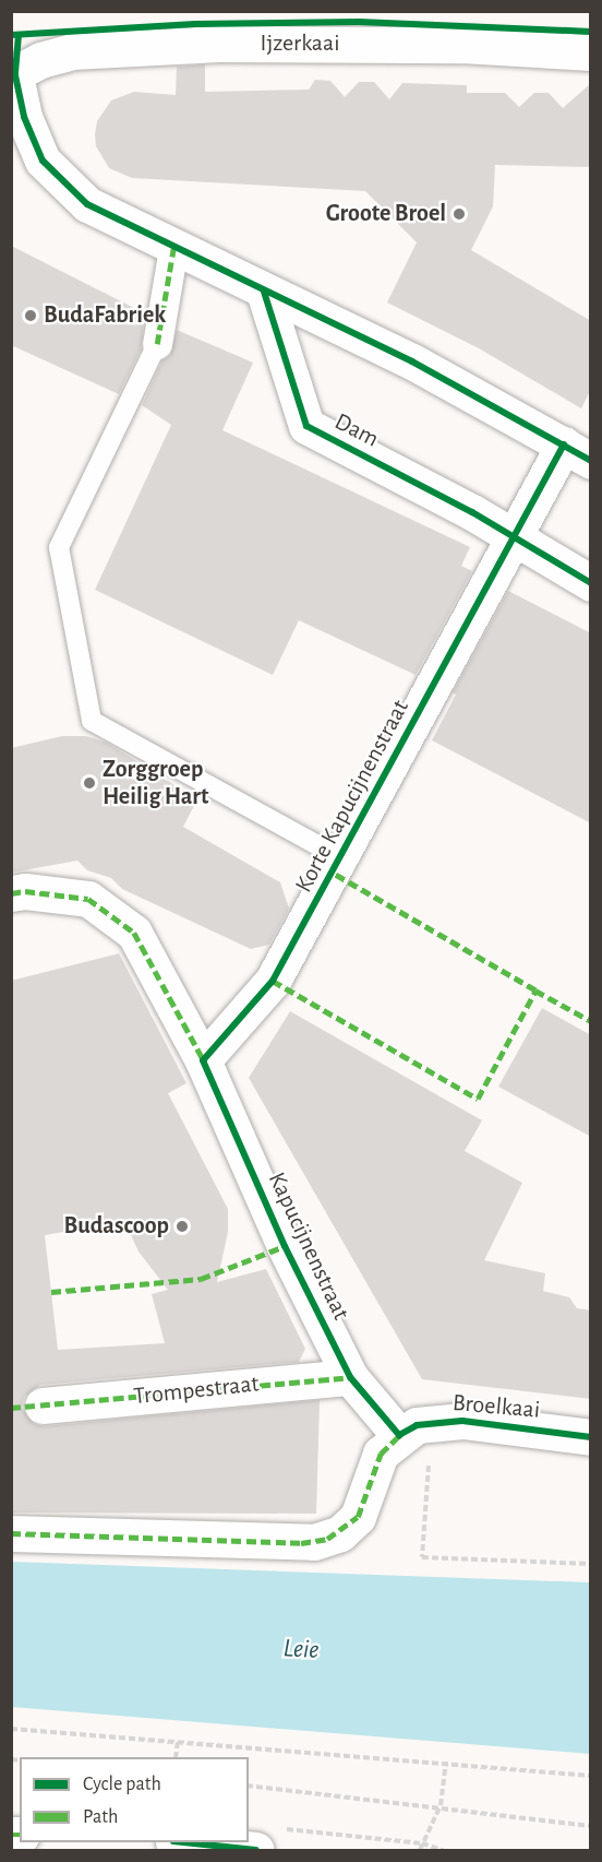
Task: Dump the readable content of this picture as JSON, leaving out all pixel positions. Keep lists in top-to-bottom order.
{
  "streets": {
    "street": [
      "Ijzerkaai",
      "Dam",
      "Korte Kapucijnenstraat",
      "Kapucijnenstraat",
      "Trompestraat",
      "Broelkaai"
    ]
  },
  "crossings": [
    ["Dam", "Korte Kapucijnenstraat"],
    ["Korte Kapucijnenstraat", "Kapucijnenstraat"],
    ["Kapucijnenstraat", "Trompestraat"],
    ["Kapucijnenstraat", "Broelkaai"]
  ],
  "water": ["Leie"],
  "places": [
    "Groote Broel",
    "BudaFabriek",
    "Zorggroep Heilig Hart",
    "Budascoop"
  ],
  "legend": ["Cycle path", "Path"]
}
